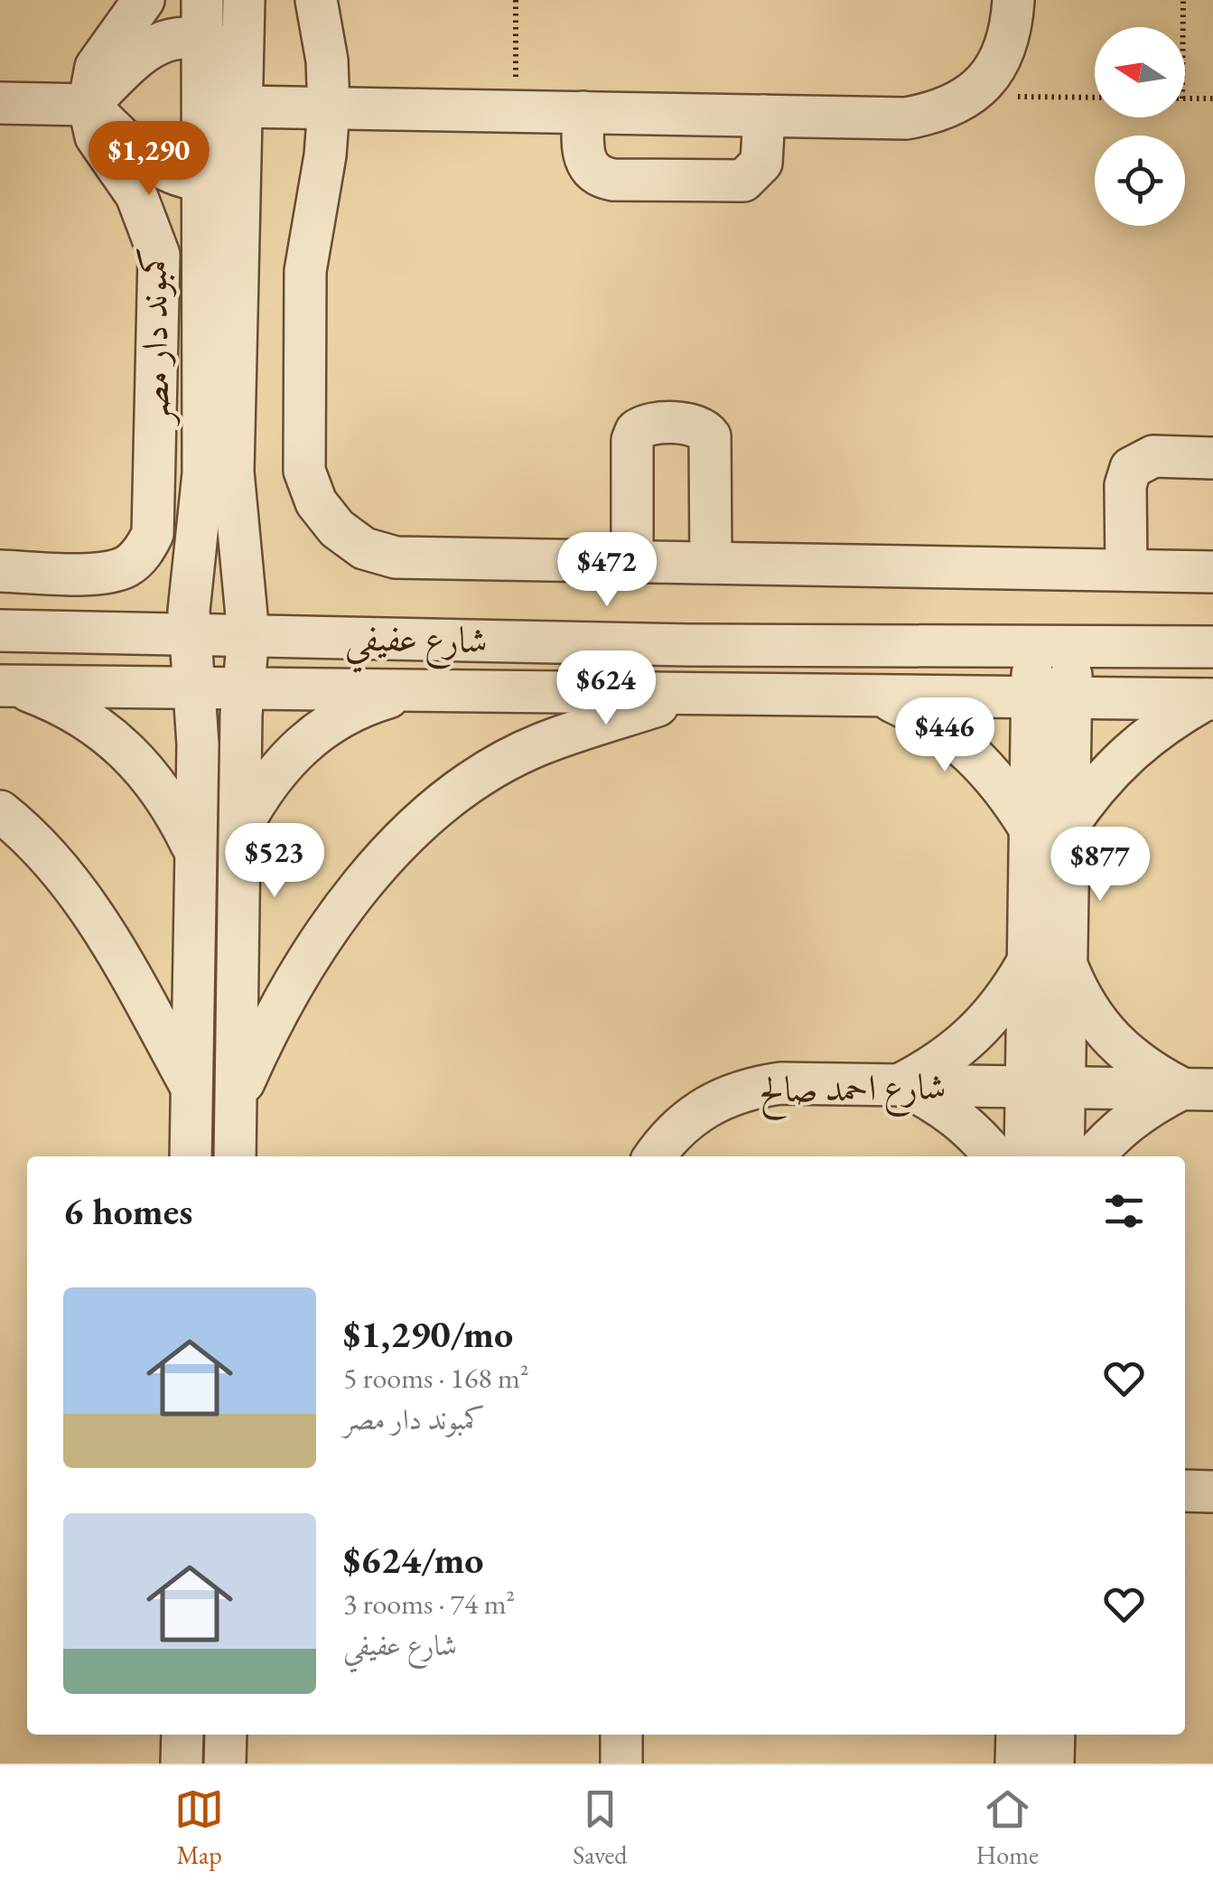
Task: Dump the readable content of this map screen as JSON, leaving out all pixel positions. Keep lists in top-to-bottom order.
{
  "streets": {
    "street": ["كمبوند دار مصر", "شارع عفيفي", "شارع احمد صالح"]
  },
  "north": "left",
  "page": {
    "price": [
      "$1,290",
      "$472",
      "$624",
      "$446",
      "$523",
      "$877"
    ],
    "heading": "6 homes",
    "list": [
      {
        "name": "$1,290/mo",
        "note": "5 rooms · 168 m² · كمبوند دار مصر"
      },
      {
        "name": "$624/mo",
        "note": "3 rooms · 74 m² · شارع عفيفي"
      }
    ],
    "tabs": ["Map", "Saved", "Home"]
  }
}
